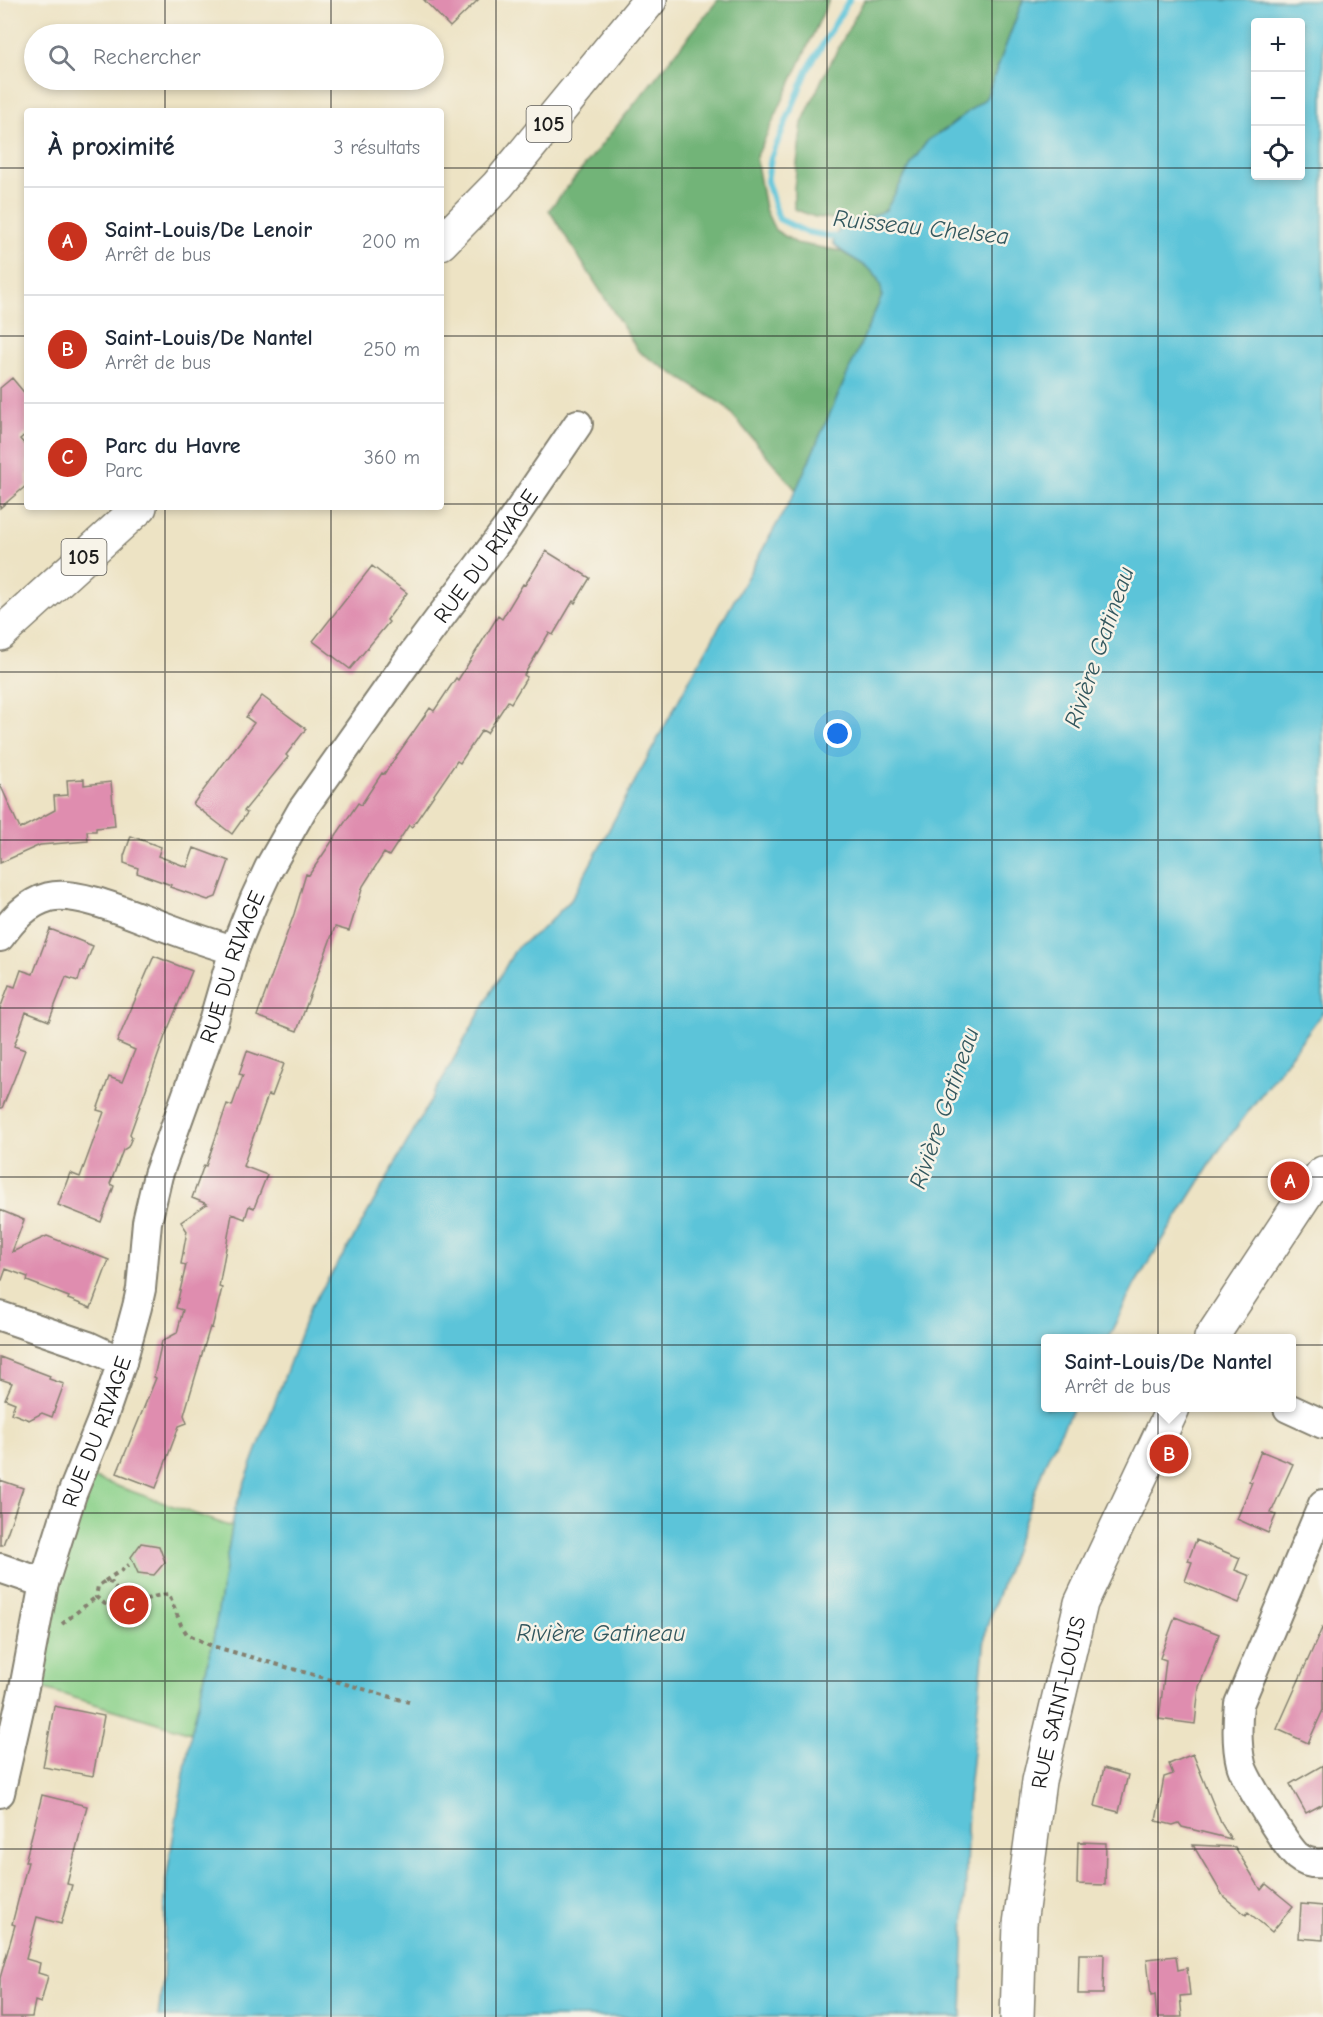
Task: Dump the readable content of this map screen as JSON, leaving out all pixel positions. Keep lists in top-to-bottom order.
{
  "streets": {
    "main road": ["105", "RUE SAINT-LOUIS"],
    "street": ["RUE DU RIVAGE"]
  },
  "water": ["Ruisseau Chelsea", "Rivière Gatineau"],
  "page": {
    "map_buttons": ["+", "−"],
    "search": "Rechercher",
    "heading": ["À proximité", "3 résultats"],
    "list": [
      {
        "mark": "A",
        "name": "Saint-Louis/De Lenoir",
        "note": "Arrêt de bus",
        "value": "200 m"
      },
      {
        "mark": "B",
        "name": "Saint-Louis/De Nantel",
        "note": "Arrêt de bus",
        "value": "250 m"
      },
      {
        "mark": "C",
        "name": "Parc du Havre",
        "note": "Parc",
        "value": "360 m"
      }
    ],
    "pins": ["A", "B", "C"],
    "popup": ["Saint-Louis/De Nantel", "Arrêt de bus"]
  }
}
